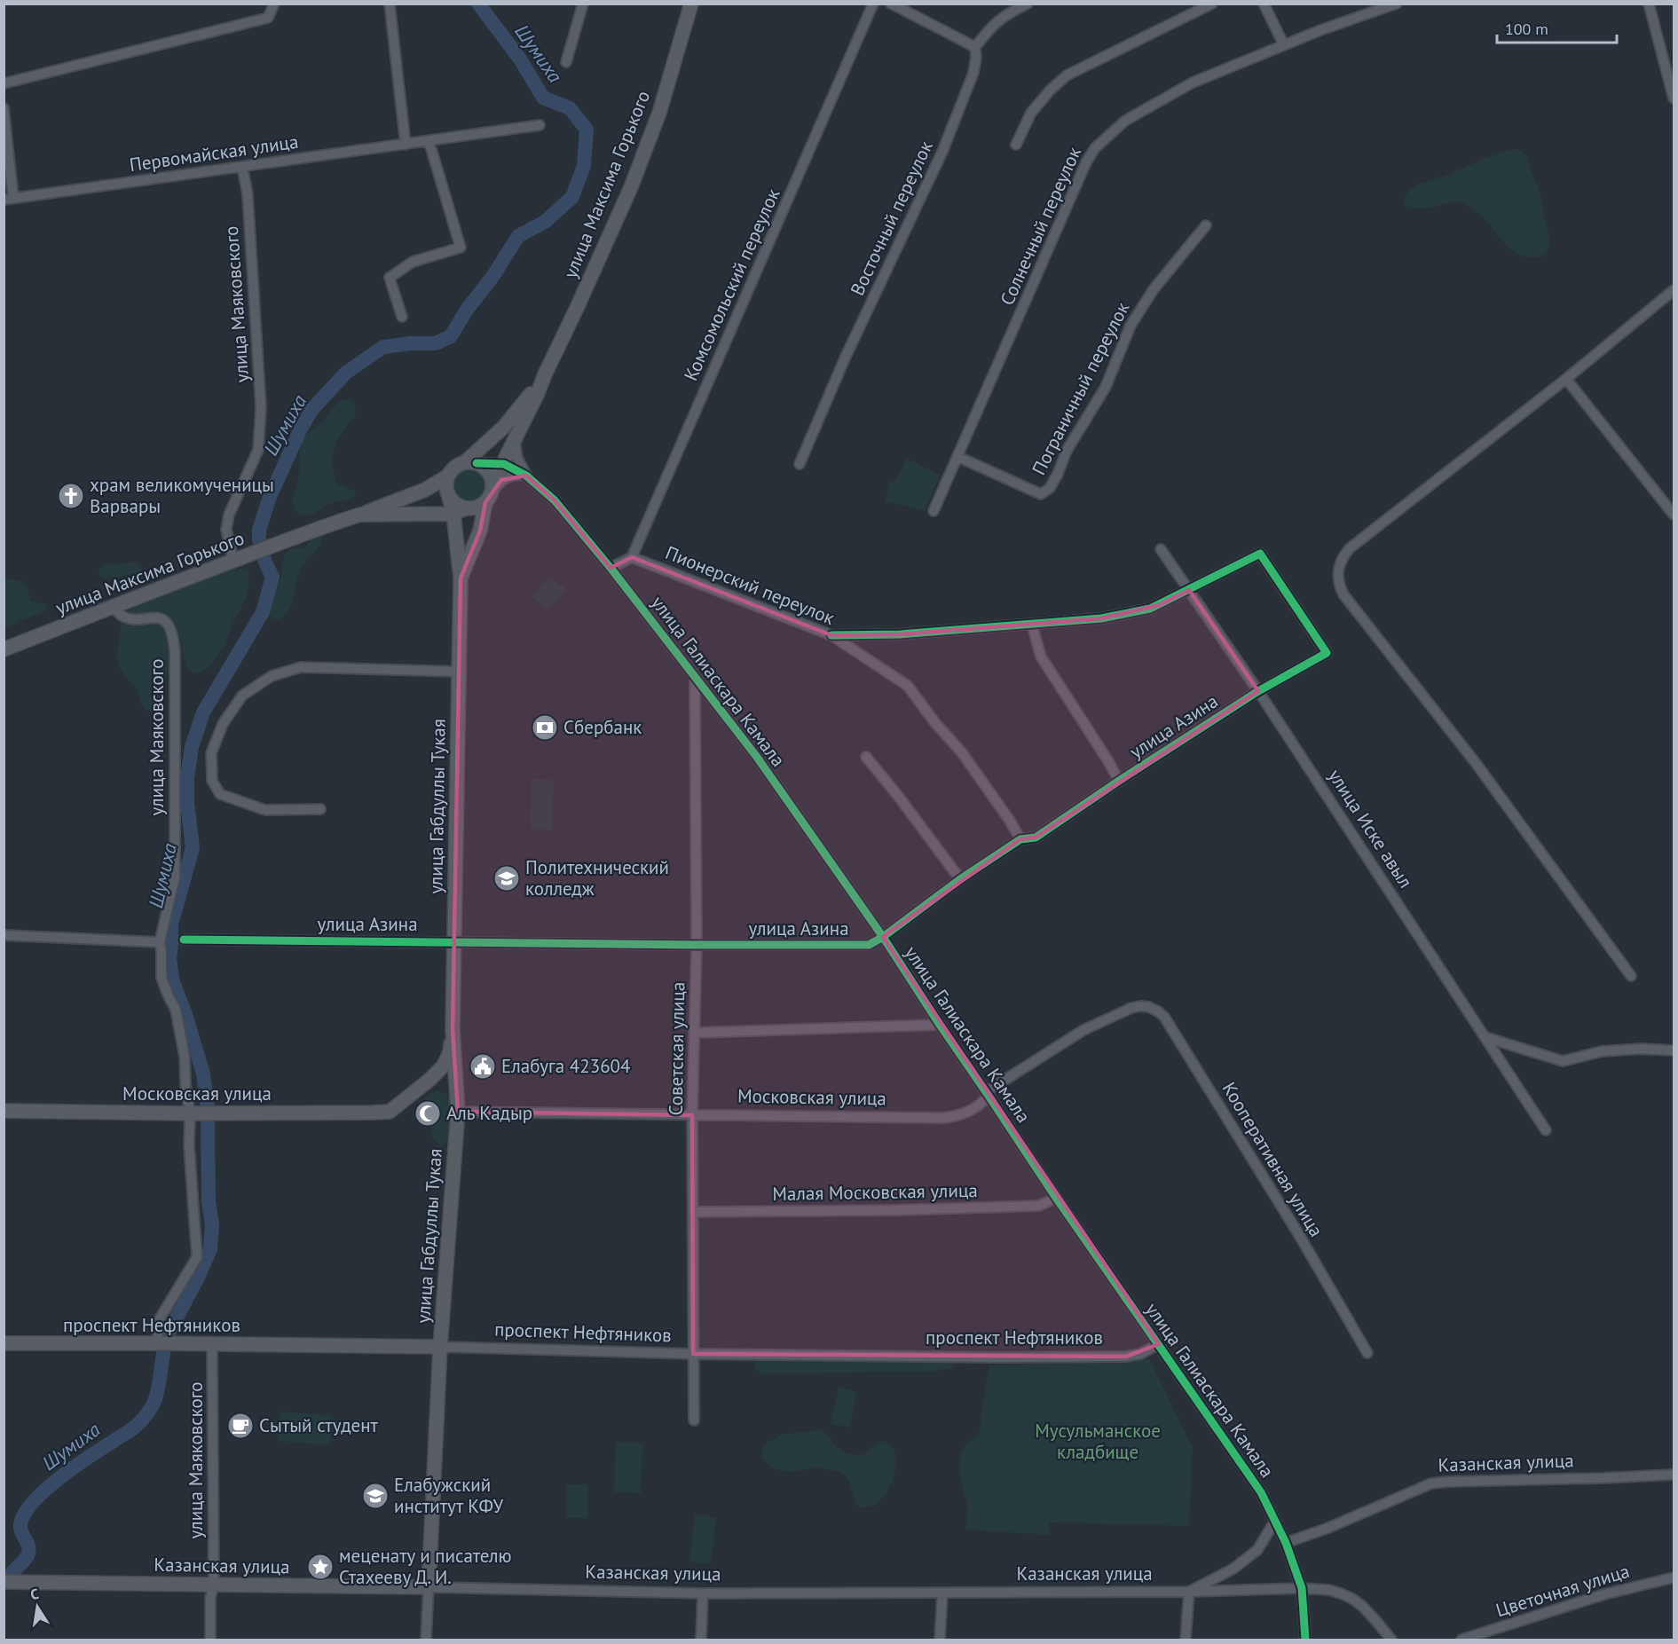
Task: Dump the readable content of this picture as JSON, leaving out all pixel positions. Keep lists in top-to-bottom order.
{
  "streets": {
    "main road": [
      "улица Максима Горького",
      "улица Габдуллы Тукая",
      "Московская улица",
      "проспект Нефтяников",
      "Казанская улица"
    ],
    "street": [
      "Первомайская улица",
      "Восточный переулок",
      "Солнечный переулок",
      "Комсомольский переулок",
      "улица Маяковского",
      "Пограничный переулок",
      "Пионерский переулок",
      "улица Галиаскара Камала",
      "улица Азина",
      "улица Иске авыл",
      "Советская улица",
      "Кооперативная улица",
      "Малая Московская улица",
      "Цветочная улица"
    ]
  },
  "crossings": [
    ["Первомайская улица", "улица Маяковского"],
    ["улица Максима Горького", "улица Маяковского"],
    ["улица Максима Горького", "улица Галиаскара Камала"],
    ["улица Максима Горького", "улица Габдуллы Тукая"],
    ["Солнечный переулок", "Пограничный переулок"],
    ["Комсомольский переулок", "Пионерский переулок"],
    ["улица Маяковского", "Московская улица"],
    ["улица Маяковского", "проспект Нефтяников"],
    ["улица Маяковского", "Казанская улица"],
    ["Пионерский переулок", "улица Азина"],
    ["улица Галиаскара Камала", "улица Азина"],
    ["улица Галиаскара Камала", "улица Габдуллы Тукая"],
    ["улица Галиаскара Камала", "Советская улица"],
    ["улица Галиаскара Камала", "Московская улица"],
    ["улица Галиаскара Камала", "Малая Московская улица"],
    ["улица Галиаскара Камала", "проспект Нефтяников"],
    ["улица Галиаскара Камала", "Казанская улица"],
    ["улица Азина", "улица Габдуллы Тукая"],
    ["улица Азина", "улица Иске авыл"],
    ["улица Азина", "Советская улица"],
    ["улица Габдуллы Тукая", "Московская улица"],
    ["улица Габдуллы Тукая", "проспект Нефтяников"],
    ["улица Габдуллы Тукая", "Казанская улица"],
    ["Советская улица", "Московская улица"],
    ["Советская улица", "Малая Московская улица"],
    ["Советская улица", "проспект Нефтяников"],
    ["Московская улица", "Кооперативная улица"]
  ],
  "water": ["Шумиха"],
  "parks": ["Мусульманское кладбище"],
  "places": {
    "church": ["храм великомученицы Варвары"],
    "bank": ["Сбербанк"],
    "school or university": ["Политехнический колледж", "Елабужский институт КФУ"],
    "public building": ["Елабуга 423604"],
    "mosque": ["Аль Кадыр"],
    "cafe": ["Сытый студент"],
    "place": ["меценату и писателю Стахееву Д. И."]
  },
  "scale_bar": "100 m",
  "north": "top"
}
